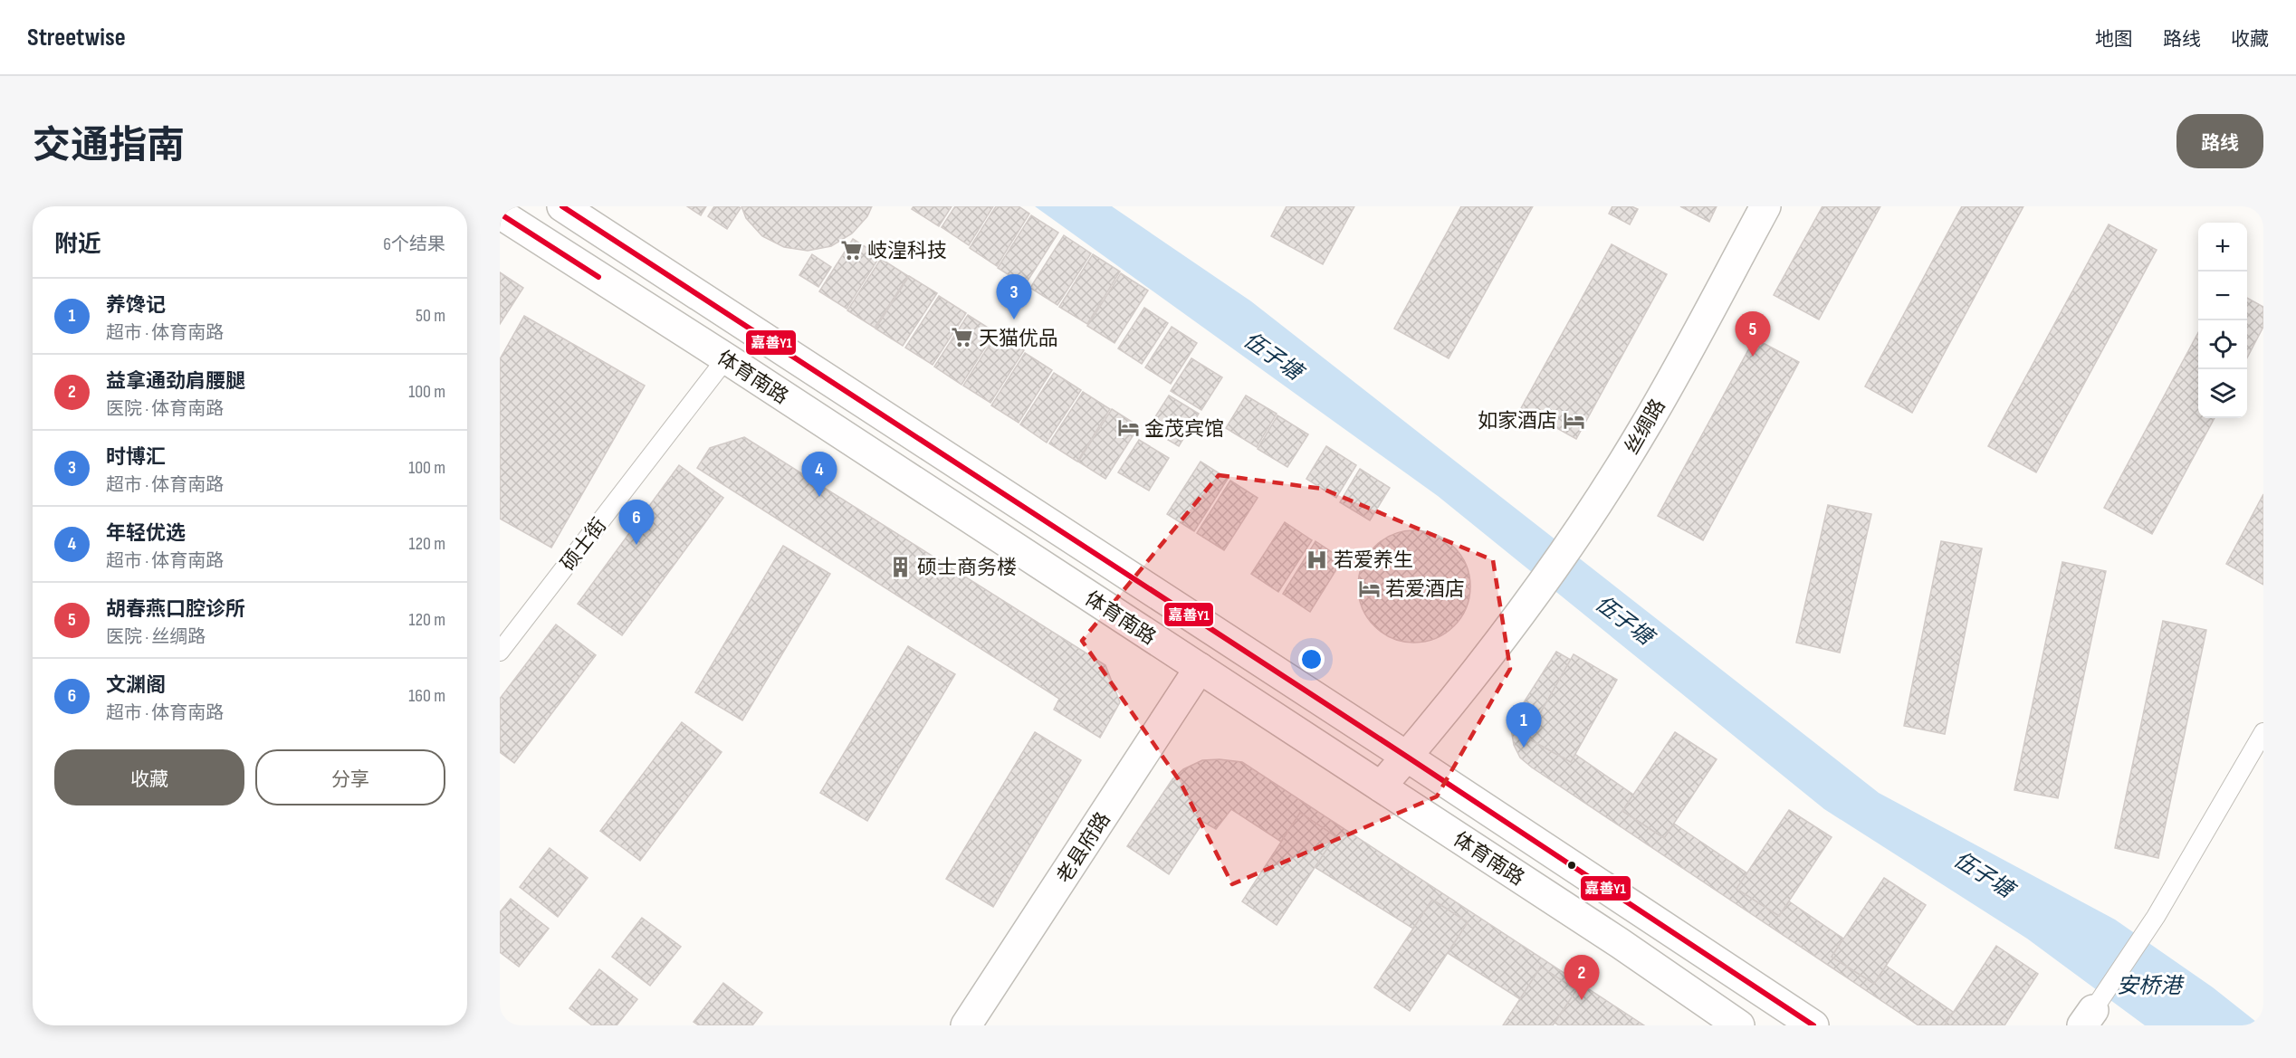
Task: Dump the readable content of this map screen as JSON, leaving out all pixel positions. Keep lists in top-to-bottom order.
{
  "streets": {
    "main road": ["体育南路", "丝绸路", "老县府路"],
    "lane": ["硕士街"]
  },
  "crossings": [
    ["体育南路", "丝绸路"],
    ["体育南路", "硕士街"],
    ["体育南路", "老县府路"]
  ],
  "water": ["伍子塘", "安桥港"],
  "places": {
    "supermarket": ["岐湟科技", "天猫优品"],
    "hotel": ["如家酒店", "金茂宾馆", "若爱酒店"],
    "hospital": ["若爱养生"],
    "building": ["硕士商务楼"]
  },
  "lines": ["transit line 嘉善Y1"],
  "page": {
    "header": "Streetwise",
    "nav": ["地图", "路线", "收藏"],
    "title": "交通指南",
    "buttons": [
      "路线",
      ["收藏", "分享"]
    ],
    "heading": ["附近", "6个结果"],
    "map_buttons": ["+", "−"],
    "pins": [
      "3",
      "5",
      "4",
      "6",
      "1",
      "2"
    ],
    "list": [
      {
        "mark": "1",
        "name": "养馋记",
        "note": "超市 · 体育南路",
        "value": "50 m"
      },
      {
        "mark": "2",
        "name": "益拿通劲肩腰腿",
        "note": "医院 · 体育南路",
        "value": "100 m"
      },
      {
        "mark": "3",
        "name": "时博汇",
        "note": "超市 · 体育南路",
        "value": "100 m"
      },
      {
        "mark": "4",
        "name": "年轻优选",
        "note": "超市 · 体育南路",
        "value": "120 m"
      },
      {
        "mark": "5",
        "name": "胡春燕口腔诊所",
        "note": "医院 · 丝绸路",
        "value": "120 m"
      },
      {
        "mark": "6",
        "name": "文渊阁",
        "note": "超市 · 体育南路",
        "value": "160 m"
      }
    ]
  }
}
